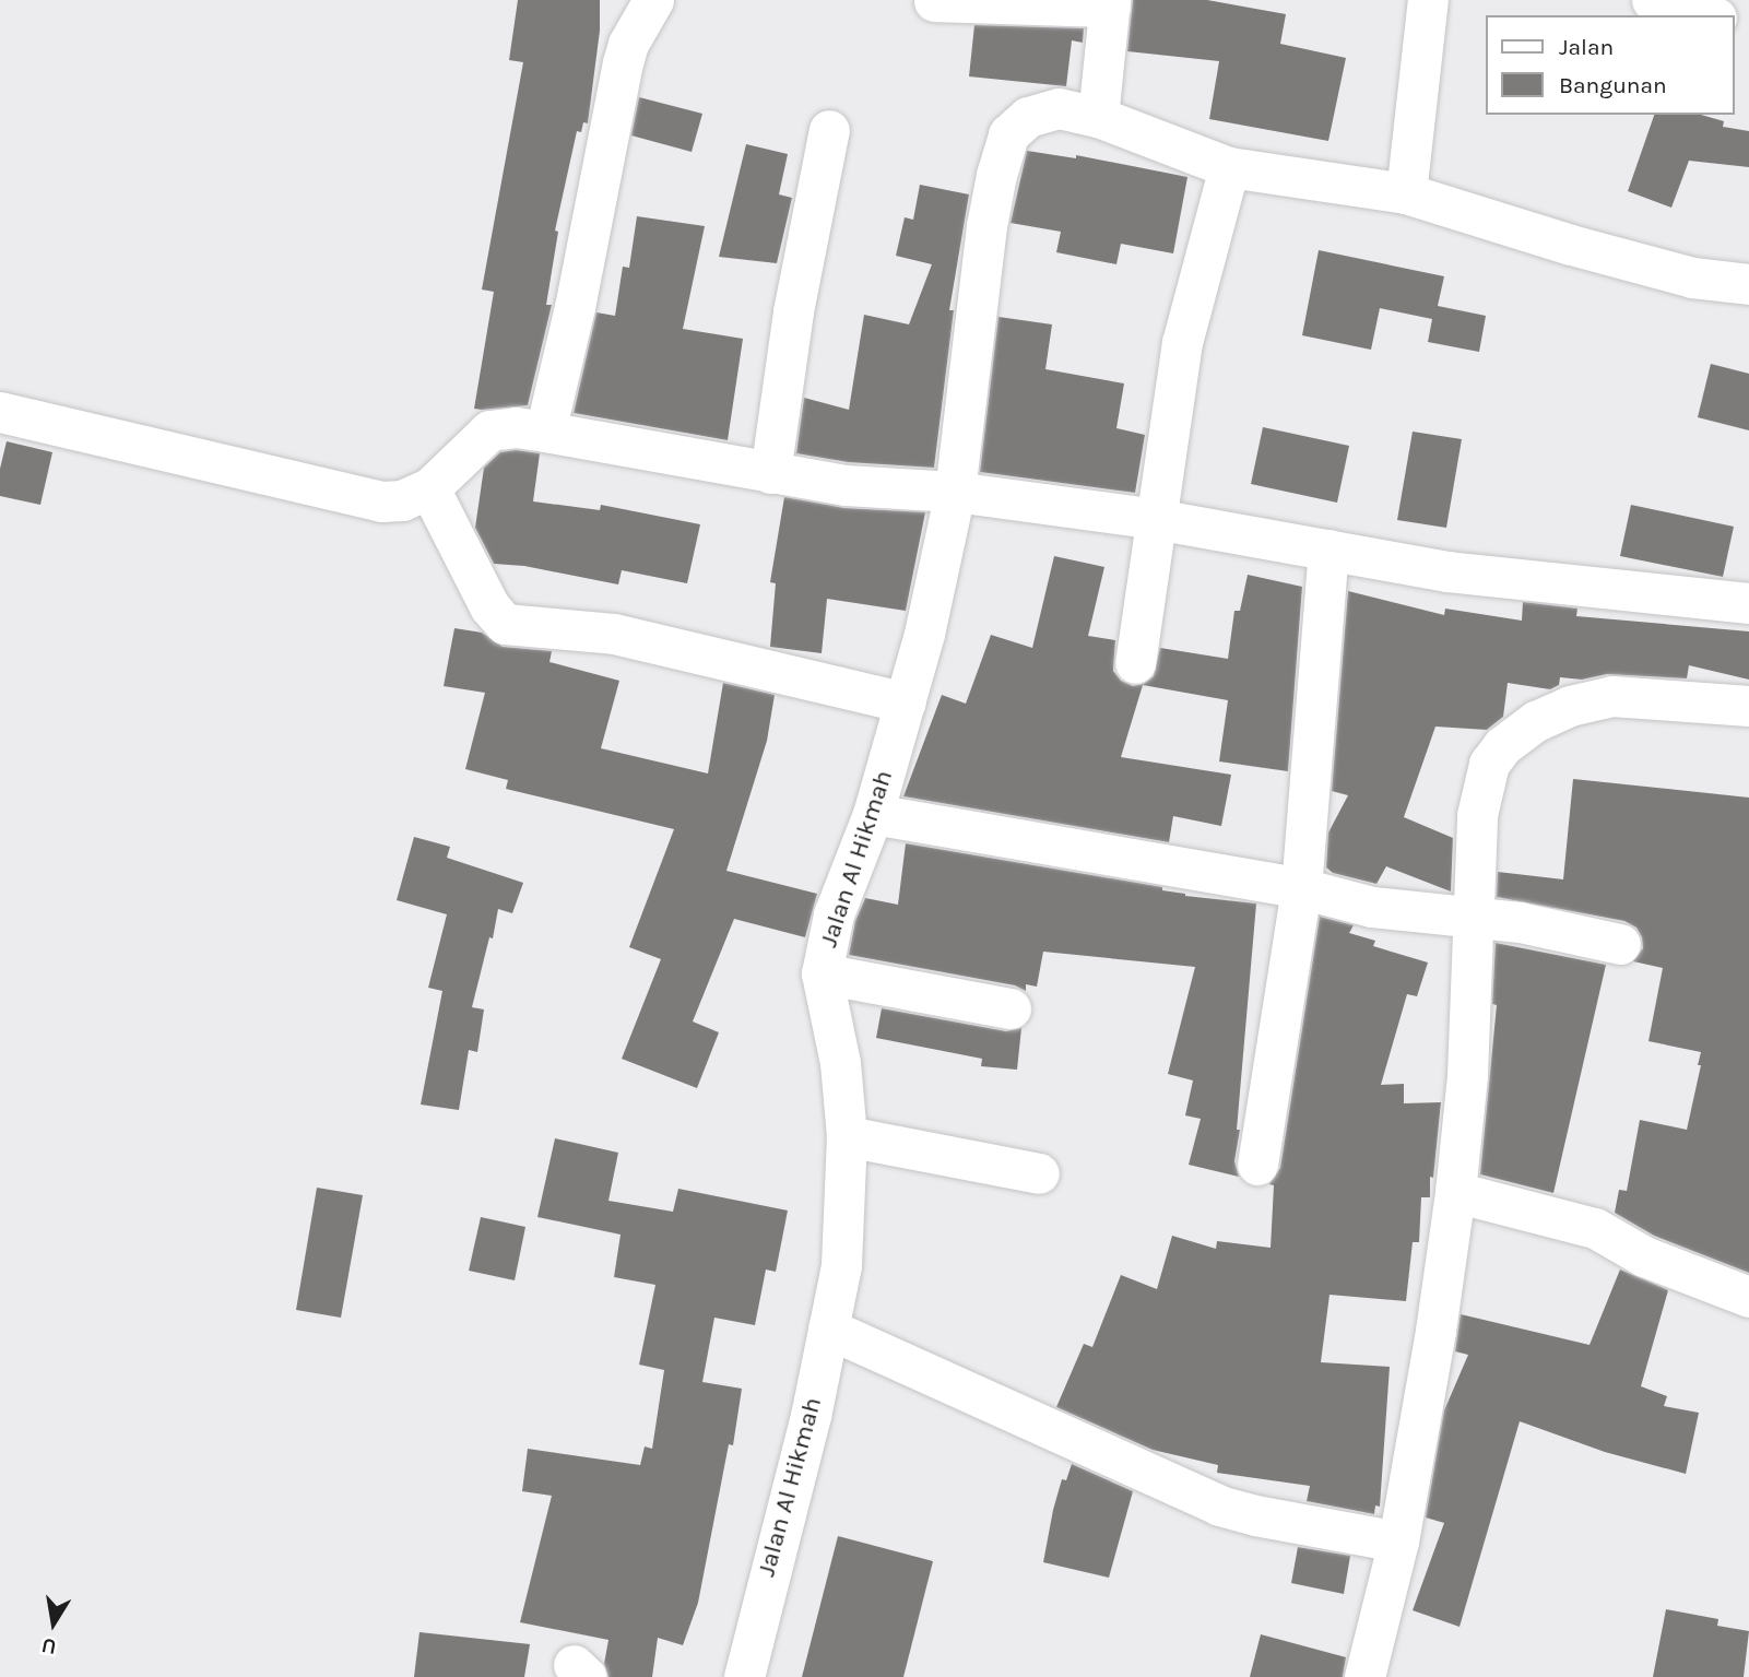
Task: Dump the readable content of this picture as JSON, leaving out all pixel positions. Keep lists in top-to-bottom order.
{
  "streets": {
    "street": ["Jalan Al Hikmah"]
  },
  "legend": ["Jalan", "Bangunan"],
  "north": "bottom"
}
